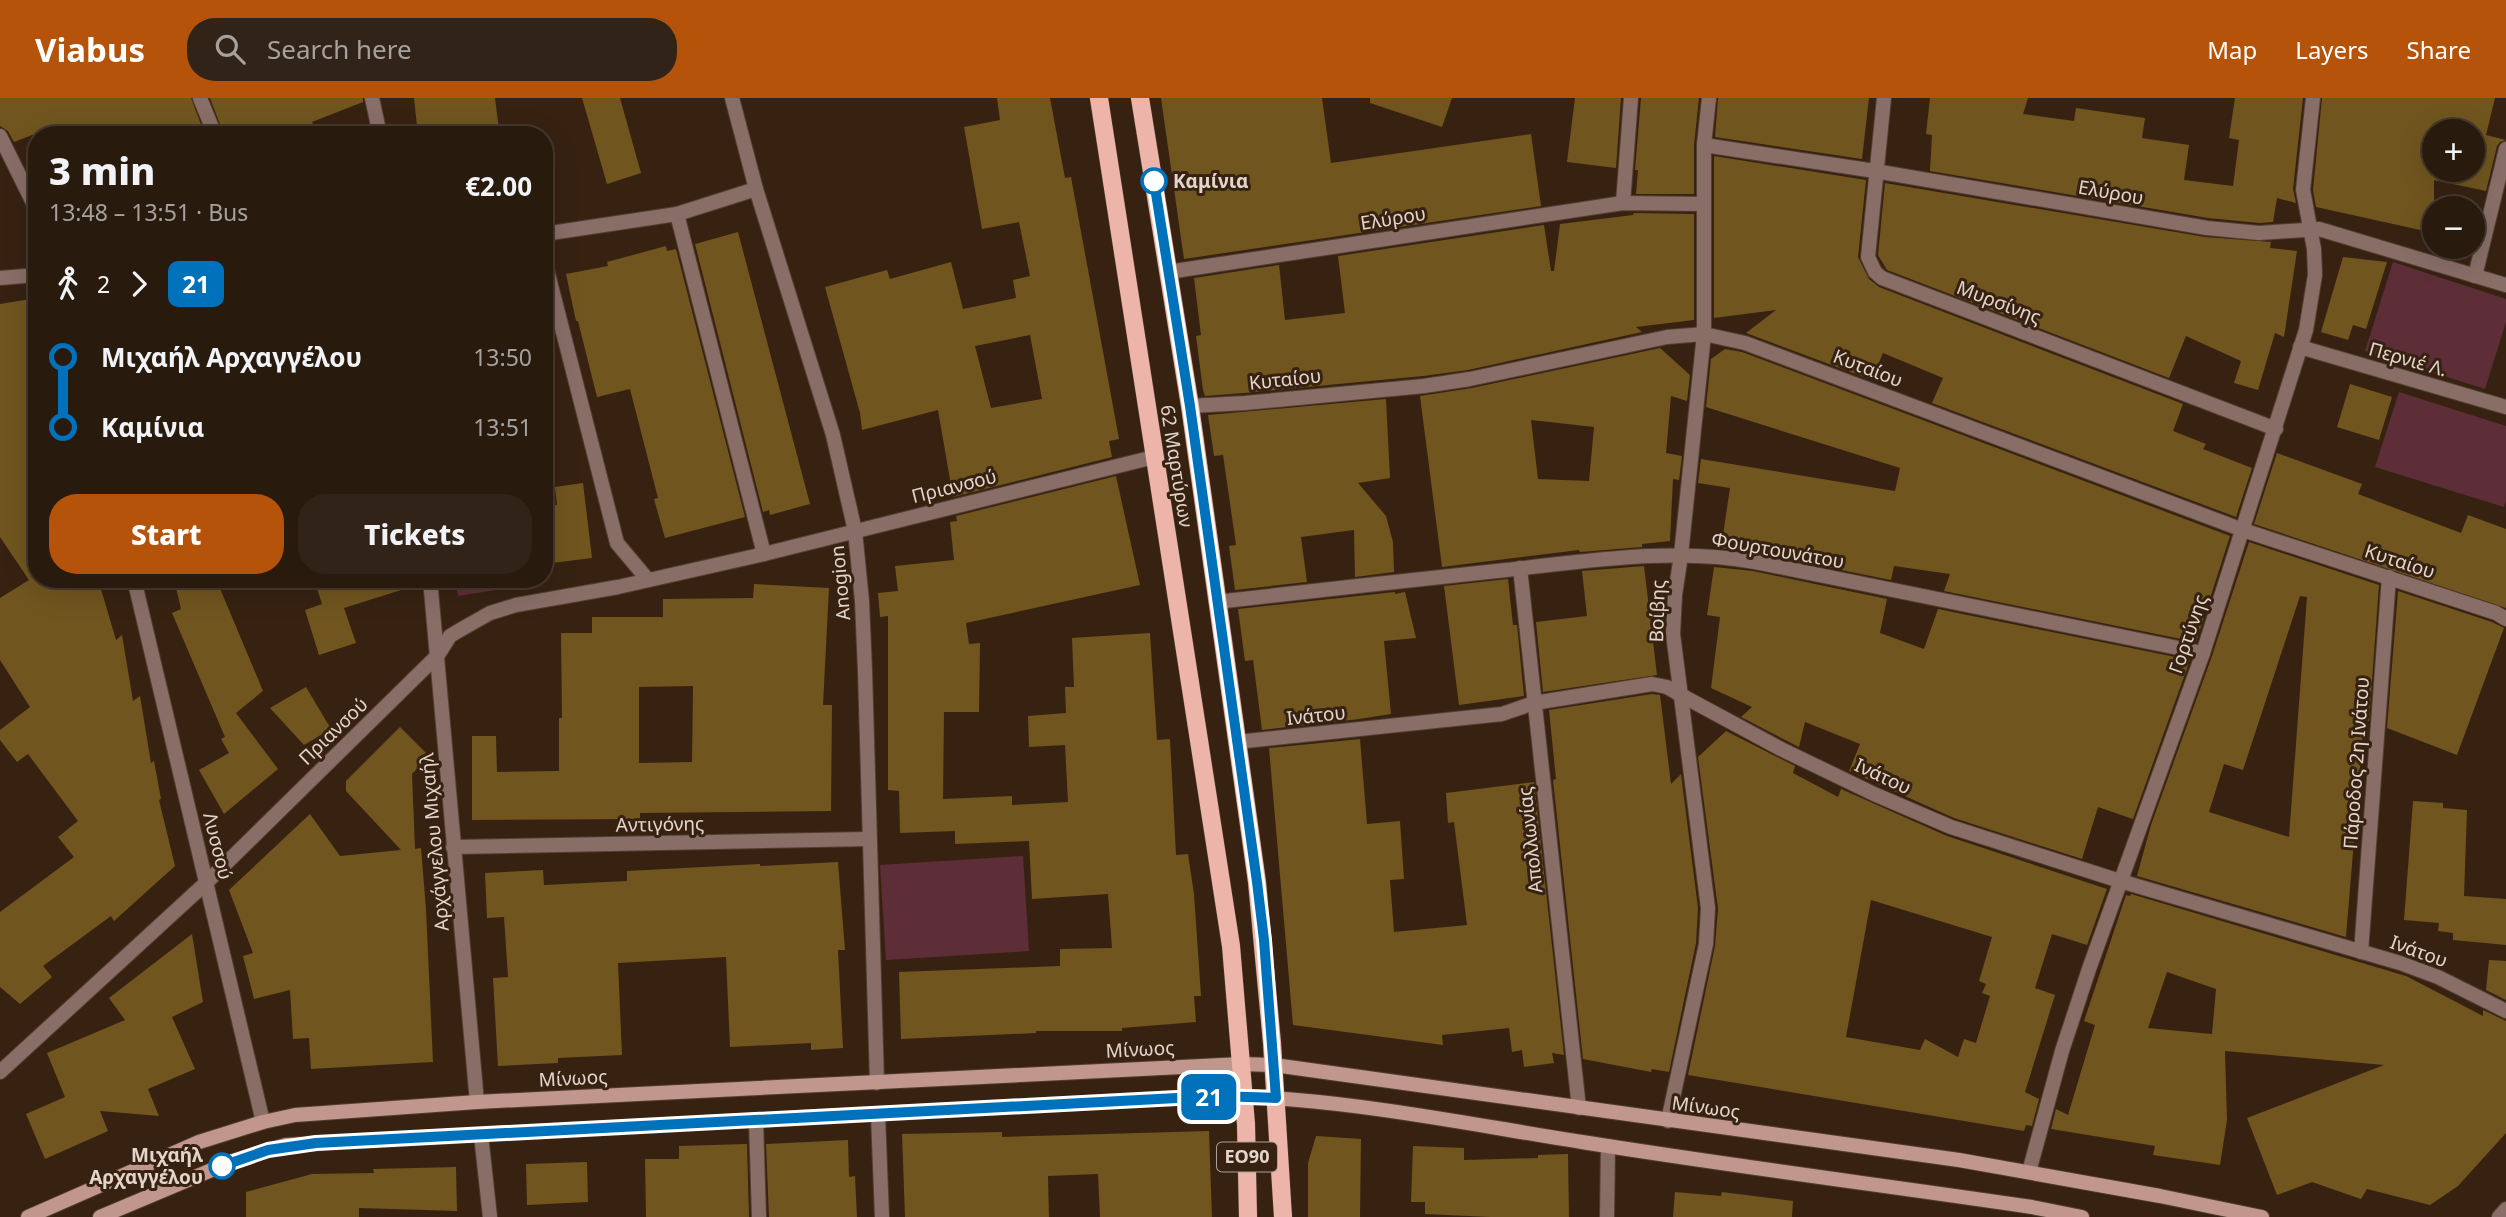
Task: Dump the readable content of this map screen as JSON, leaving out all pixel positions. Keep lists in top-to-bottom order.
{
  "streets": {
    "main road": ["62 Μαρτύρων", "Μίνωος", "ΕΟ90"],
    "street": [
      "Ελύρου",
      "Μυρσίνης",
      "Περνιέ Λ.",
      "Κυταίου",
      "Πριανσού",
      "Φουρτουνάτου",
      "Anogion",
      "Βοίβης",
      "Γορτύνης",
      "Ινάτου",
      "Πάροδος 2η Ινάτου",
      "Αντιγόνης",
      "Απολλωνίας",
      "Αρχάγγελου Μιχαήλ",
      "Λυσσού"
    ]
  },
  "crossings": [
    ["Ελύρου", "Μυρσίνης"],
    ["Ελύρου", "62 Μαρτύρων"],
    ["Ελύρου", "Βοίβης"],
    ["Ελύρου", "Γορτύνης"],
    ["Μυρσίνης", "Γορτύνης"],
    ["Περνιέ Λ.", "Γορτύνης"],
    ["Κυταίου", "62 Μαρτύρων"],
    ["Κυταίου", "Βοίβης"],
    ["Κυταίου", "Γορτύνης"],
    ["Κυταίου", "Πάροδος 2η Ινάτου"],
    ["62 Μαρτύρων", "Πριανσού"],
    ["62 Μαρτύρων", "Φουρτουνάτου"],
    ["62 Μαρτύρων", "Ινάτου"],
    ["62 Μαρτύρων", "Μίνωος"],
    ["Πριανσού", "Anogion"],
    ["Πριανσού", "Αρχάγγελου Μιχαήλ"],
    ["Πριανσού", "Λυσσού"],
    ["Φουρτουνάτου", "Βοίβης"],
    ["Φουρτουνάτου", "Γορτύνης"],
    ["Φουρτουνάτου", "Απολλωνίας"],
    ["Anogion", "Αντιγόνης"],
    ["Anogion", "Μίνωος"],
    ["Βοίβης", "Ινάτου"],
    ["Βοίβης", "Μίνωος"],
    ["Γορτύνης", "Ινάτου"],
    ["Γορτύνης", "Μίνωος"],
    ["Ινάτου", "Πάροδος 2η Ινάτου"],
    ["Ινάτου", "Απολλωνίας"],
    ["Αντιγόνης", "Αρχάγγελου Μιχαήλ"],
    ["Απολλωνίας", "Μίνωος"],
    ["Αρχάγγελου Μιχαήλ", "Μίνωος"],
    ["Λυσσού", "Μίνωος"]
  ],
  "places": ["Καμίνια", "Μιχαήλ Αρχαγγέλου"],
  "lines": ["bus line 21"],
  "page": {
    "header": "Viabus",
    "search": "Search here",
    "nav": ["Map", "Layers", "Share"],
    "on_map": "21",
    "map_buttons": ["+", "−"],
    "heading": ["3 min", "13:48 – 13:51 · Bus", "€2.00"],
    "legs": ["2", "21"],
    "list": [
      {
        "name": "Μιχαήλ Αρχαγγέλου",
        "value": "13:50"
      },
      {
        "name": "Καμίνια",
        "value": "13:51"
      }
    ],
    "buttons": ["Start", "Tickets"]
  }
}
